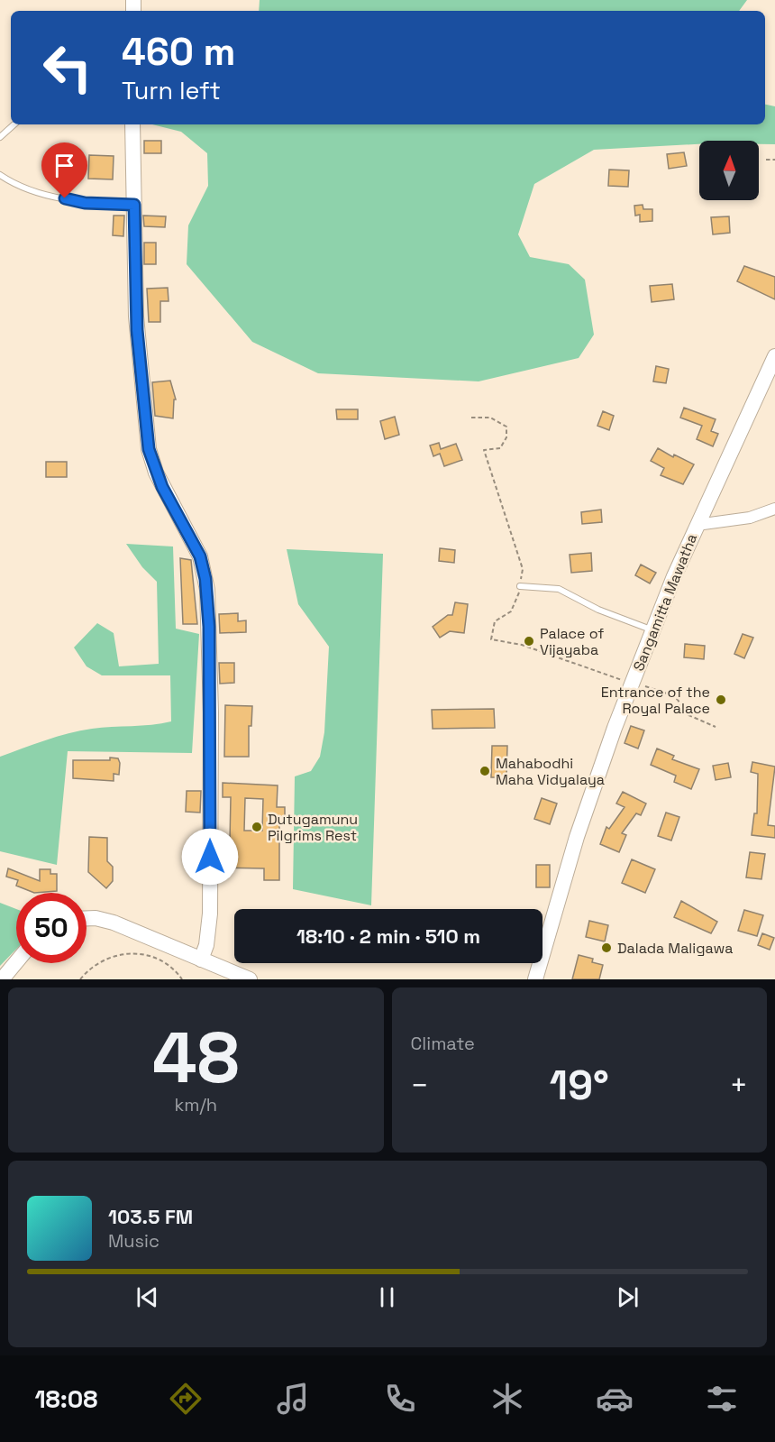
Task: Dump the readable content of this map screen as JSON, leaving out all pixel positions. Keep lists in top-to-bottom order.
{
  "streets": {
    "main road": ["Sangamitta Mawatha"]
  },
  "places": [
    "Palace of Vijayaba",
    "Entrance of the Royal Palace",
    "Mahabodhi Maha Vidyalaya",
    "Dutugamunu Pilgrims Rest",
    "Dalada Maligawa"
  ],
  "north": "top",
  "page": {
    "turn": ["460 m", "Turn left"],
    "limit": "50",
    "trip": "18:10 · 2 min · 510 m",
    "tile": [
      ["48", "km/h"],
      "Climate"
    ],
    "heat": ["−", "19°", "+"],
    "song": ["103.5 FM", "Music"],
    "tabs": "18:08"
  }
}
